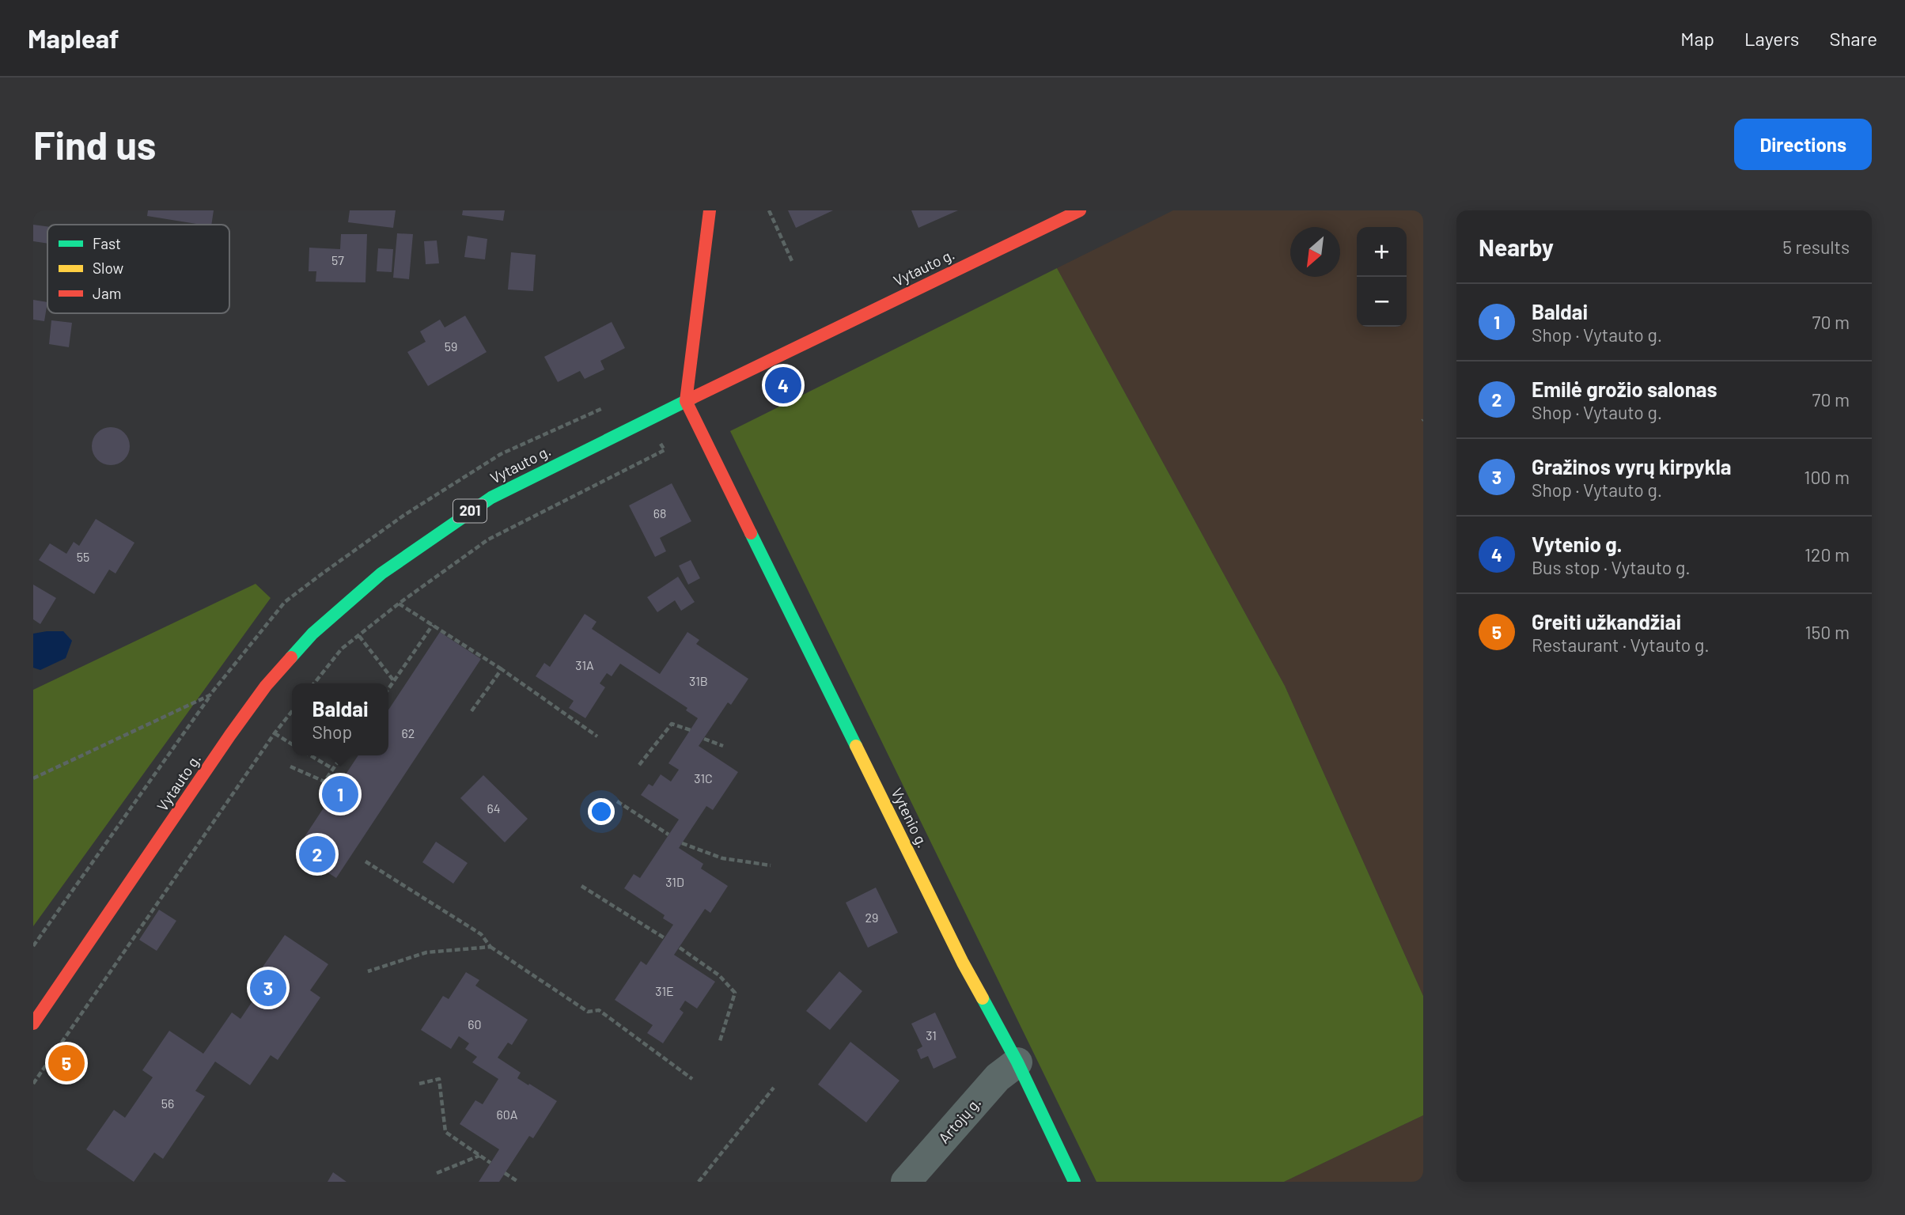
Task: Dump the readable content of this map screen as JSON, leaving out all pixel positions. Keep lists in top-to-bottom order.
{
  "streets": {
    "main road": ["Vytauto g.", "201", "Vytenio g."],
    "street": ["Artojų g."]
  },
  "crossings": [
    ["Vytauto g.", "Vytenio g."],
    ["Vytenio g.", "Artojų g."]
  ],
  "house_numbers": [
    "57",
    "59",
    "68",
    "55",
    "31A",
    "31B",
    "62",
    "31C",
    "64",
    "31D",
    "29",
    "31E",
    "60",
    "31",
    "56",
    "60A"
  ],
  "legend": ["Fast", "Slow", "Jam"],
  "north": "bottom left",
  "page": {
    "header": "Mapleaf",
    "nav": ["Map", "Layers", "Share"],
    "buttons": "Directions",
    "title": "Find us",
    "heading": ["Nearby", "5 results"],
    "map_buttons": ["+", "−"],
    "list": [
      {
        "mark": "1",
        "name": "Baldai",
        "note": "Shop · Vytauto g.",
        "value": "70 m"
      },
      {
        "mark": "2",
        "name": "Emilė grožio salonas",
        "note": "Shop · Vytauto g.",
        "value": "70 m"
      },
      {
        "mark": "3",
        "name": "Gražinos vyrų kirpykla",
        "note": "Shop · Vytauto g.",
        "value": "100 m"
      },
      {
        "mark": "4",
        "name": "Vytenio g.",
        "note": "Bus stop · Vytauto g.",
        "value": "120 m"
      },
      {
        "mark": "5",
        "name": "Greiti užkandžiai",
        "note": "Restaurant · Vytauto g.",
        "value": "150 m"
      }
    ],
    "pins": [
      "4",
      "1",
      "2",
      "3",
      "5"
    ],
    "popup": ["Baldai", "Shop"]
  }
}
